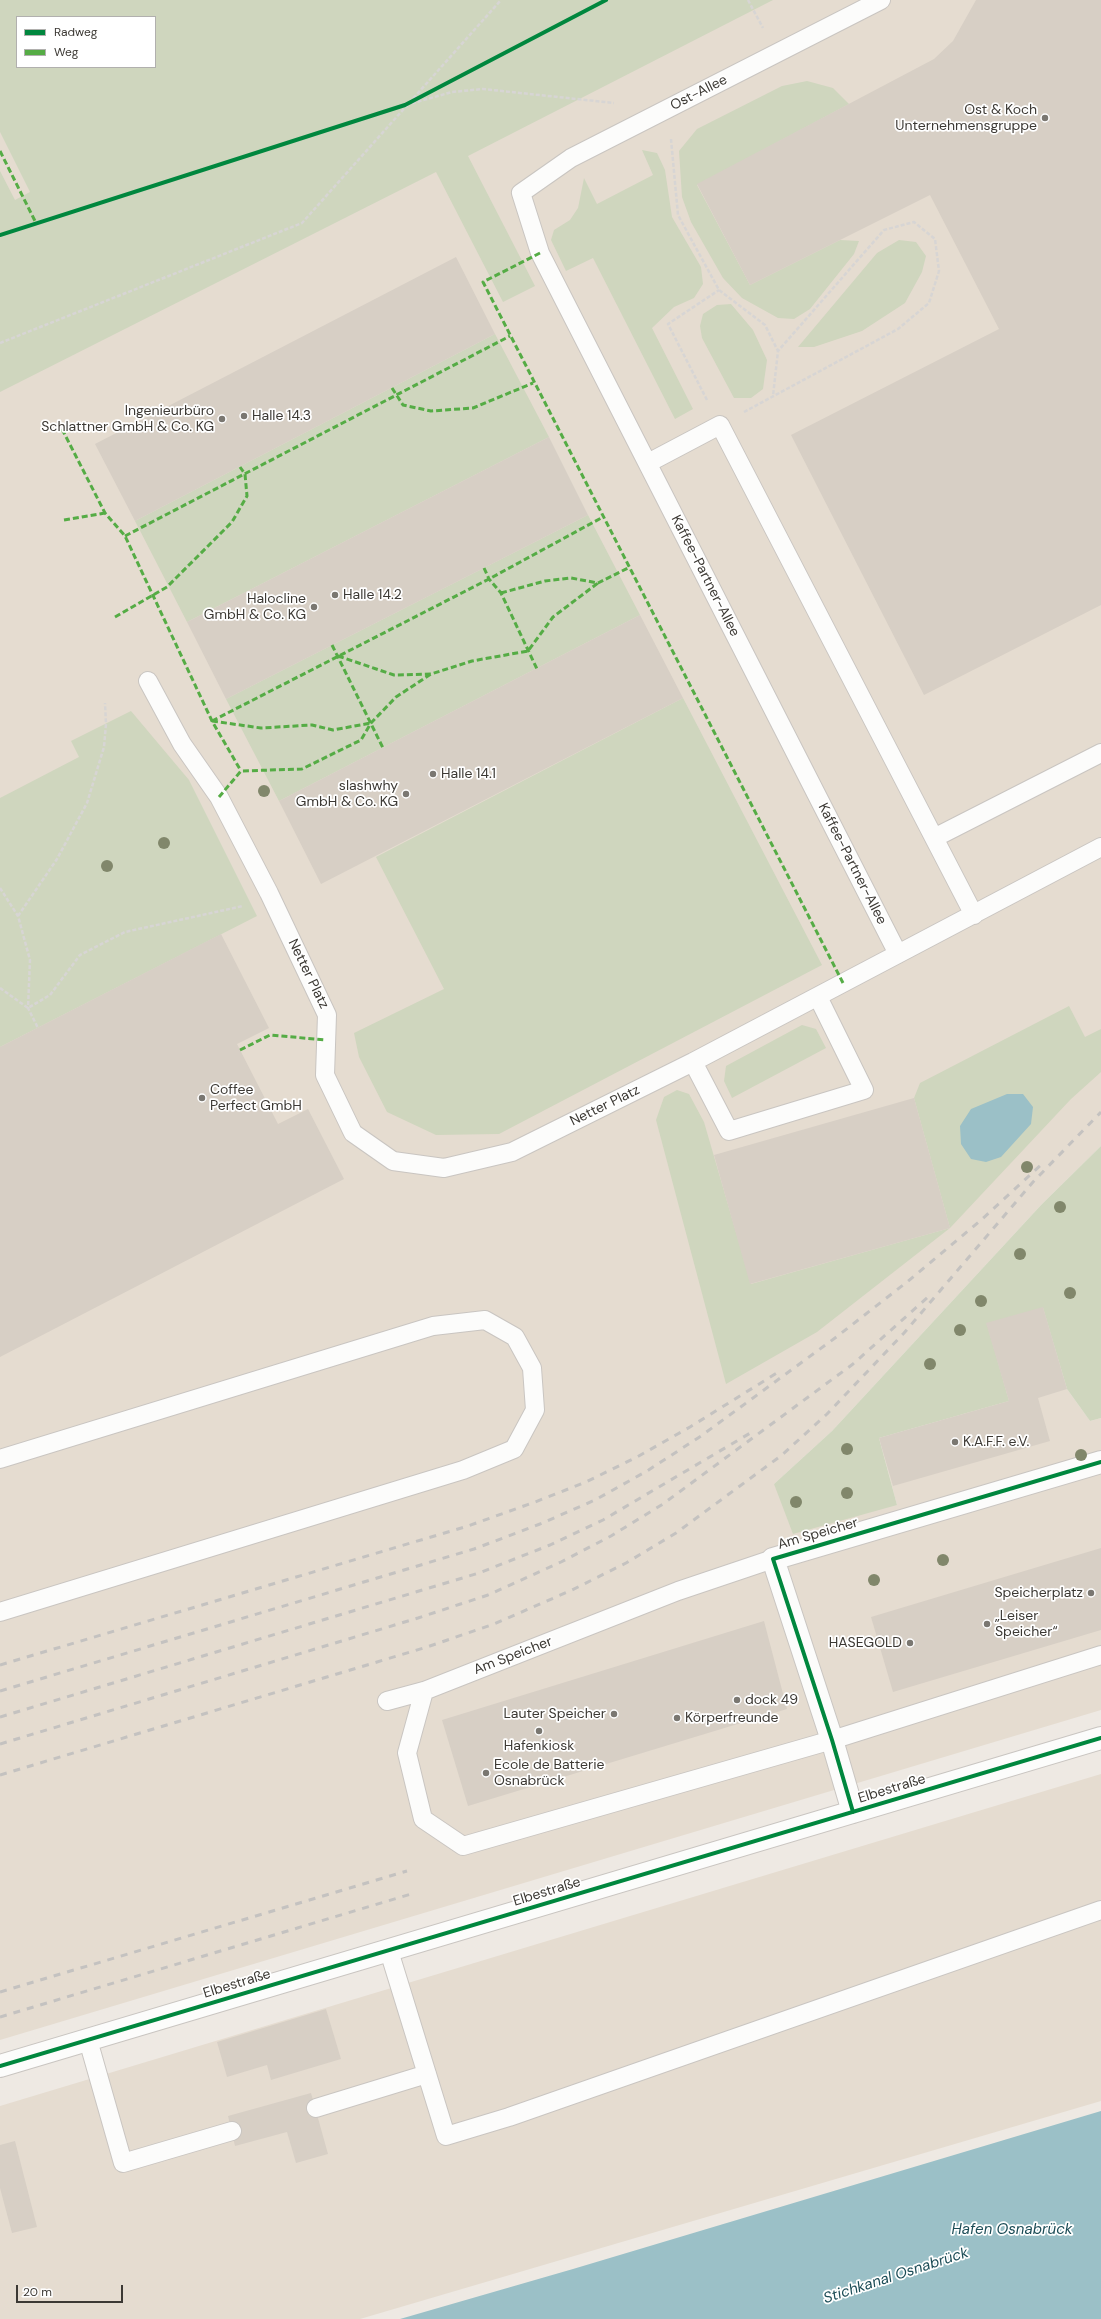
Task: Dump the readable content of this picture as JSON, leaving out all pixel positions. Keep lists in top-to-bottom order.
{
  "streets": {
    "street": ["Am Speicher", "Elbestraße"],
    "lane": ["Ost-Allee", "Kaffee-Partner-Allee", "Netter Platz"]
  },
  "crossings": [
    ["Ost-Allee", "Kaffee-Partner-Allee"],
    ["Am Speicher", "Elbestraße"]
  ],
  "water": ["Hafen Osnabrück", "Stichkanal Osnabrück"],
  "places": [
    "Ost & Koch Unternehmensgruppe",
    "Halle 14.3",
    "Ingenieurbüro Schlattner GmbH & Co. KG",
    "Halle 14.2",
    "Halocline GmbH & Co. KG",
    "Halle 14.1",
    "slashwhy GmbH & Co. KG",
    "Coffee Perfect GmbH",
    "K.A.F.F. e.V.",
    "Speicherplatz",
    "„Leiser Speicher“",
    "HASEGOLD",
    "dock 49",
    "Lauter Speicher",
    "Körperfreunde",
    "Hafenkiosk",
    "Ecole de Batterie Osnabrück"
  ],
  "legend": ["Radweg", "Weg"],
  "scale_bar": "20 m"
}
